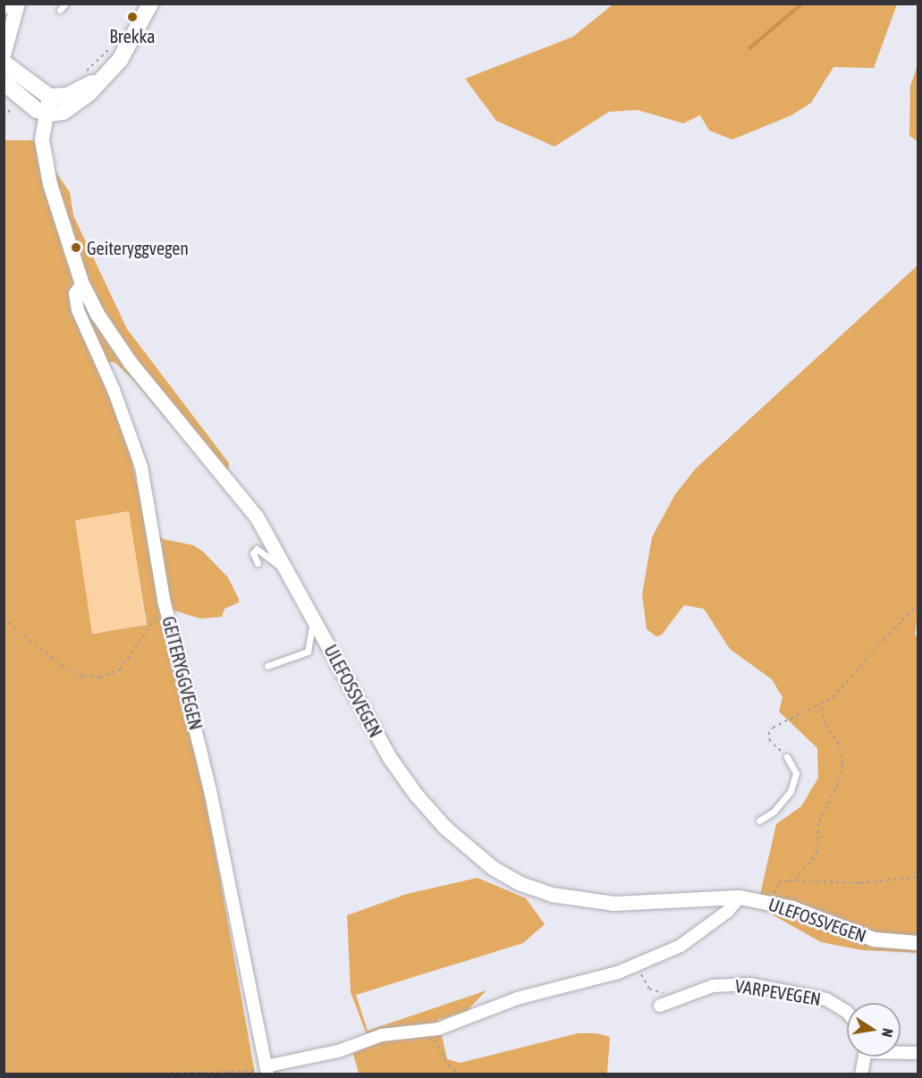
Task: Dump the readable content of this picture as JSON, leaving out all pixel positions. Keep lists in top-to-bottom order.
{
  "streets": {
    "street": ["GEITERYGGVEGEN", "ULEFOSSVEGEN", "VARPEVEGEN"]
  },
  "crossings": [
    ["GEITERYGGVEGEN", "ULEFOSSVEGEN"]
  ],
  "places": ["Brekka", "Geiteryggvegen"],
  "north": "right"
}
